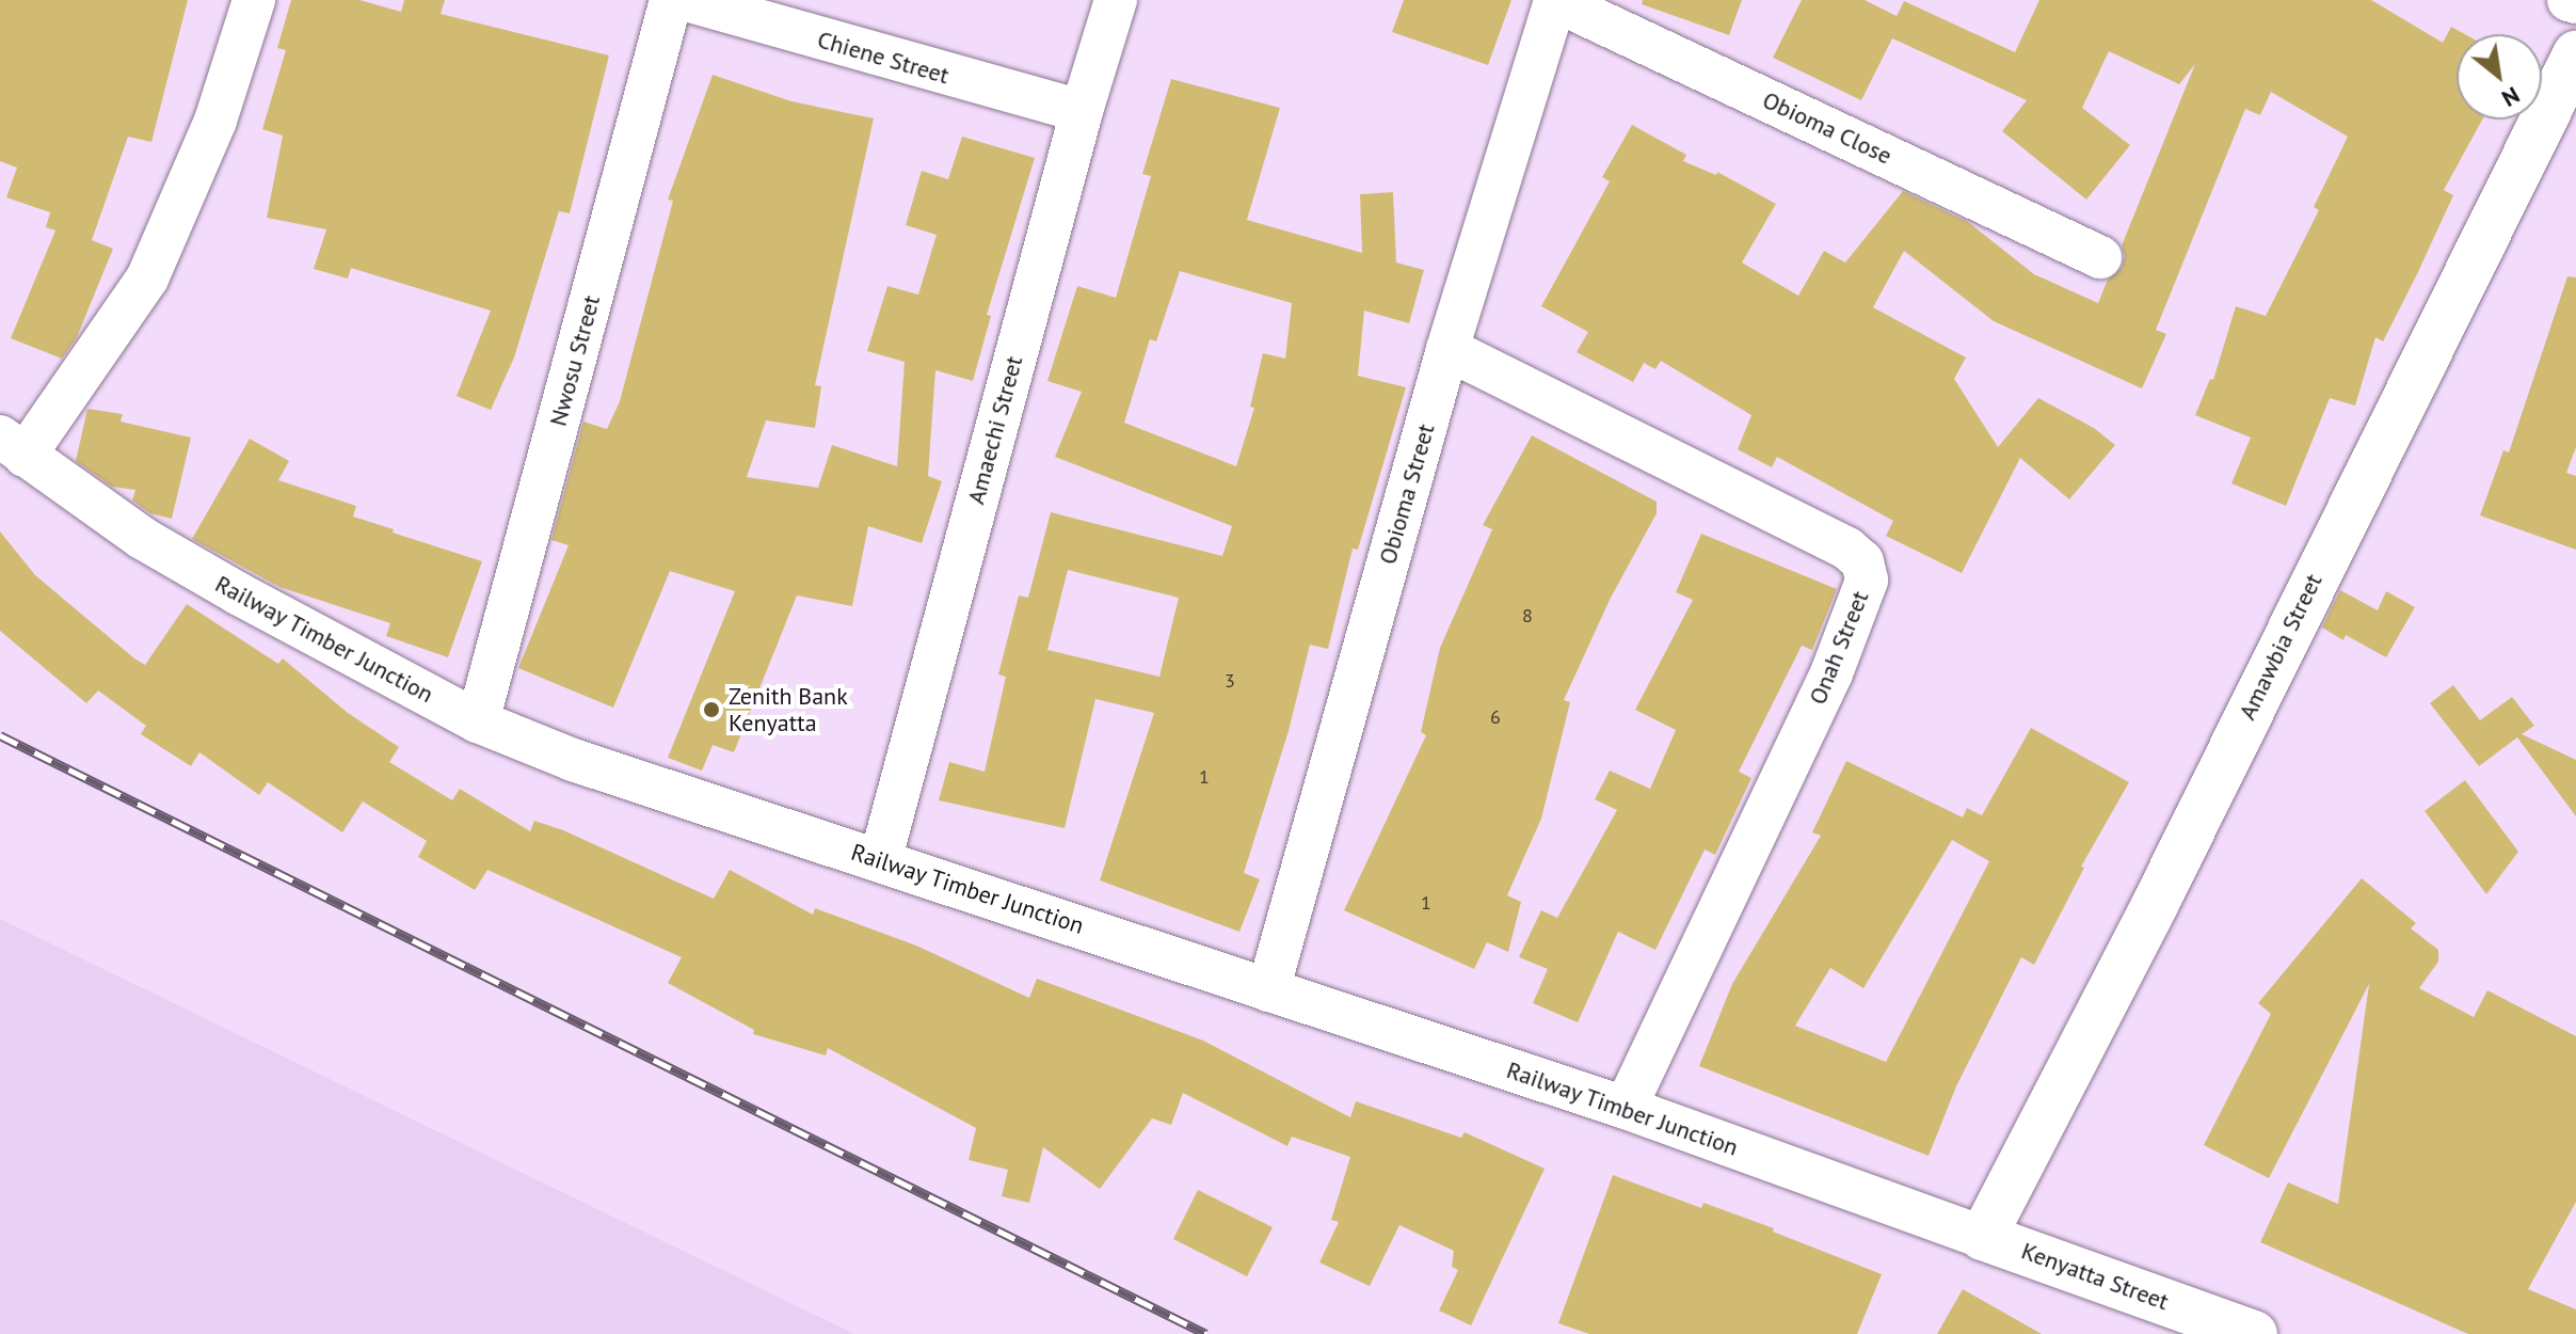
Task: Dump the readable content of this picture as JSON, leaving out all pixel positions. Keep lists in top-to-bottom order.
{
  "streets": {
    "street": [
      "Chiene Street",
      "Obioma Close",
      "Nwosu Street",
      "Amaechi Street",
      "Obioma Street",
      "Railway Timber Junction",
      "Amawbia Street",
      "Onah Street",
      "Kenyatta Street"
    ]
  },
  "crossings": [
    ["Chiene Street", "Amaechi Street"],
    ["Obioma Close", "Obioma Street"],
    ["Nwosu Street", "Railway Timber Junction"],
    ["Amaechi Street", "Railway Timber Junction"],
    ["Obioma Street", "Railway Timber Junction"],
    ["Obioma Street", "Onah Street"],
    ["Railway Timber Junction", "Amawbia Street"],
    ["Railway Timber Junction", "Onah Street"],
    ["Railway Timber Junction", "Kenyatta Street"],
    ["Amawbia Street", "Kenyatta Street"]
  ],
  "places": ["Zenith Bank Kenyatta"],
  "house_numbers": [
    "8",
    "3",
    "6",
    "1",
    "1"
  ],
  "north": "bottom right"
}
